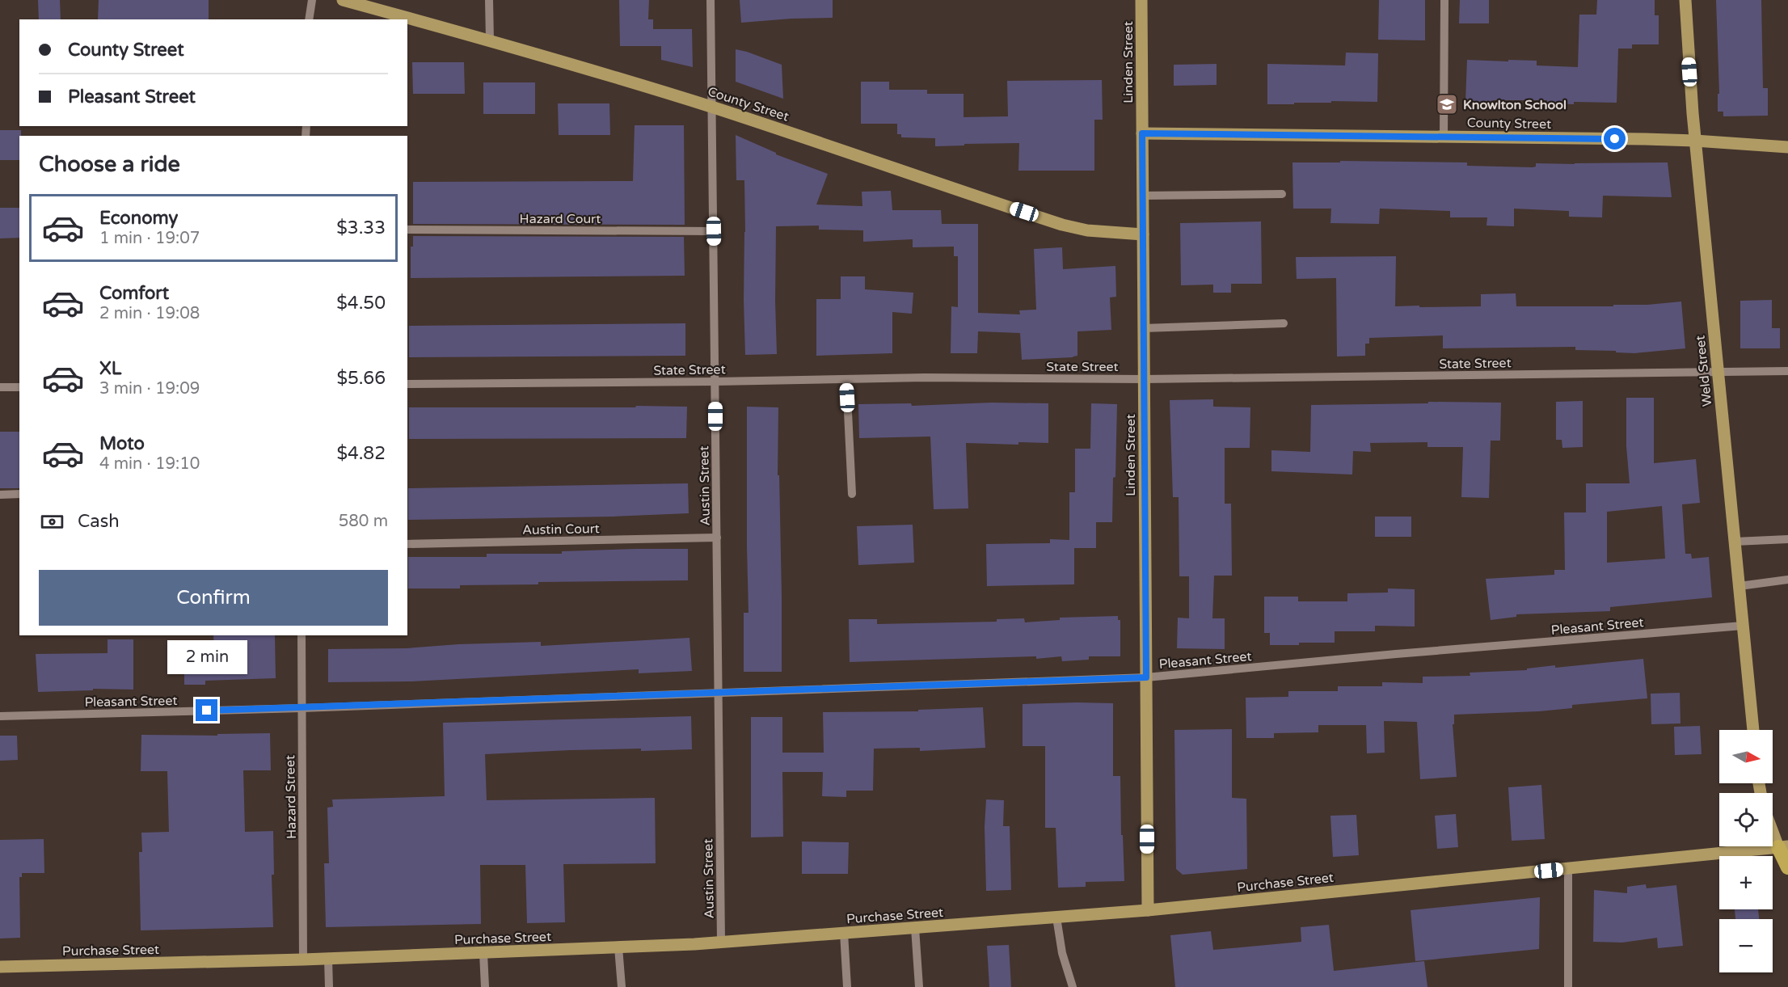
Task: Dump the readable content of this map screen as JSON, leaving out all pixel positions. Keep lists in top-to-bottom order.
{
  "streets": {
    "main road": [
      "Linden Street",
      "County Street",
      "Weld Street",
      "Purchase Street"
    ],
    "street": [
      "Hazard Court",
      "State Street",
      "Austin Street",
      "Austin Court",
      "Pleasant Street",
      "Hazard Street"
    ]
  },
  "crossings": [
    ["Linden Street", "County Street"],
    ["Linden Street", "State Street"],
    ["Linden Street", "Pleasant Street"],
    ["Linden Street", "Purchase Street"],
    ["County Street", "Weld Street"],
    ["County Street", "Austin Street"],
    ["Hazard Court", "Austin Street"],
    ["State Street", "Weld Street"],
    ["State Street", "Austin Street"],
    ["Weld Street", "Pleasant Street"],
    ["Austin Street", "Austin Court"],
    ["Austin Street", "Pleasant Street"],
    ["Austin Street", "Purchase Street"],
    ["Pleasant Street", "Hazard Street"],
    ["Hazard Street", "Purchase Street"]
  ],
  "places": {
    "school or university": ["Knowlton School"]
  },
  "north": "right",
  "page": {
    "banner": ["County Street", "Pleasant Street"],
    "heading": "Choose a ride",
    "list": [
      {
        "name": "Economy",
        "note": "1 min · 19:07",
        "value": "$3.33"
      },
      {
        "name": "Comfort",
        "note": "2 min · 19:08",
        "value": "$4.50"
      },
      {
        "name": "XL",
        "note": "3 min · 19:09",
        "value": "$5.66"
      },
      {
        "name": "Moto",
        "note": "4 min · 19:10",
        "value": "$4.82"
      }
    ],
    "pay": ["Cash", "580 m"],
    "buttons": "Confirm",
    "bubble": "2 min",
    "map_buttons": ["+", "−"]
  }
}
